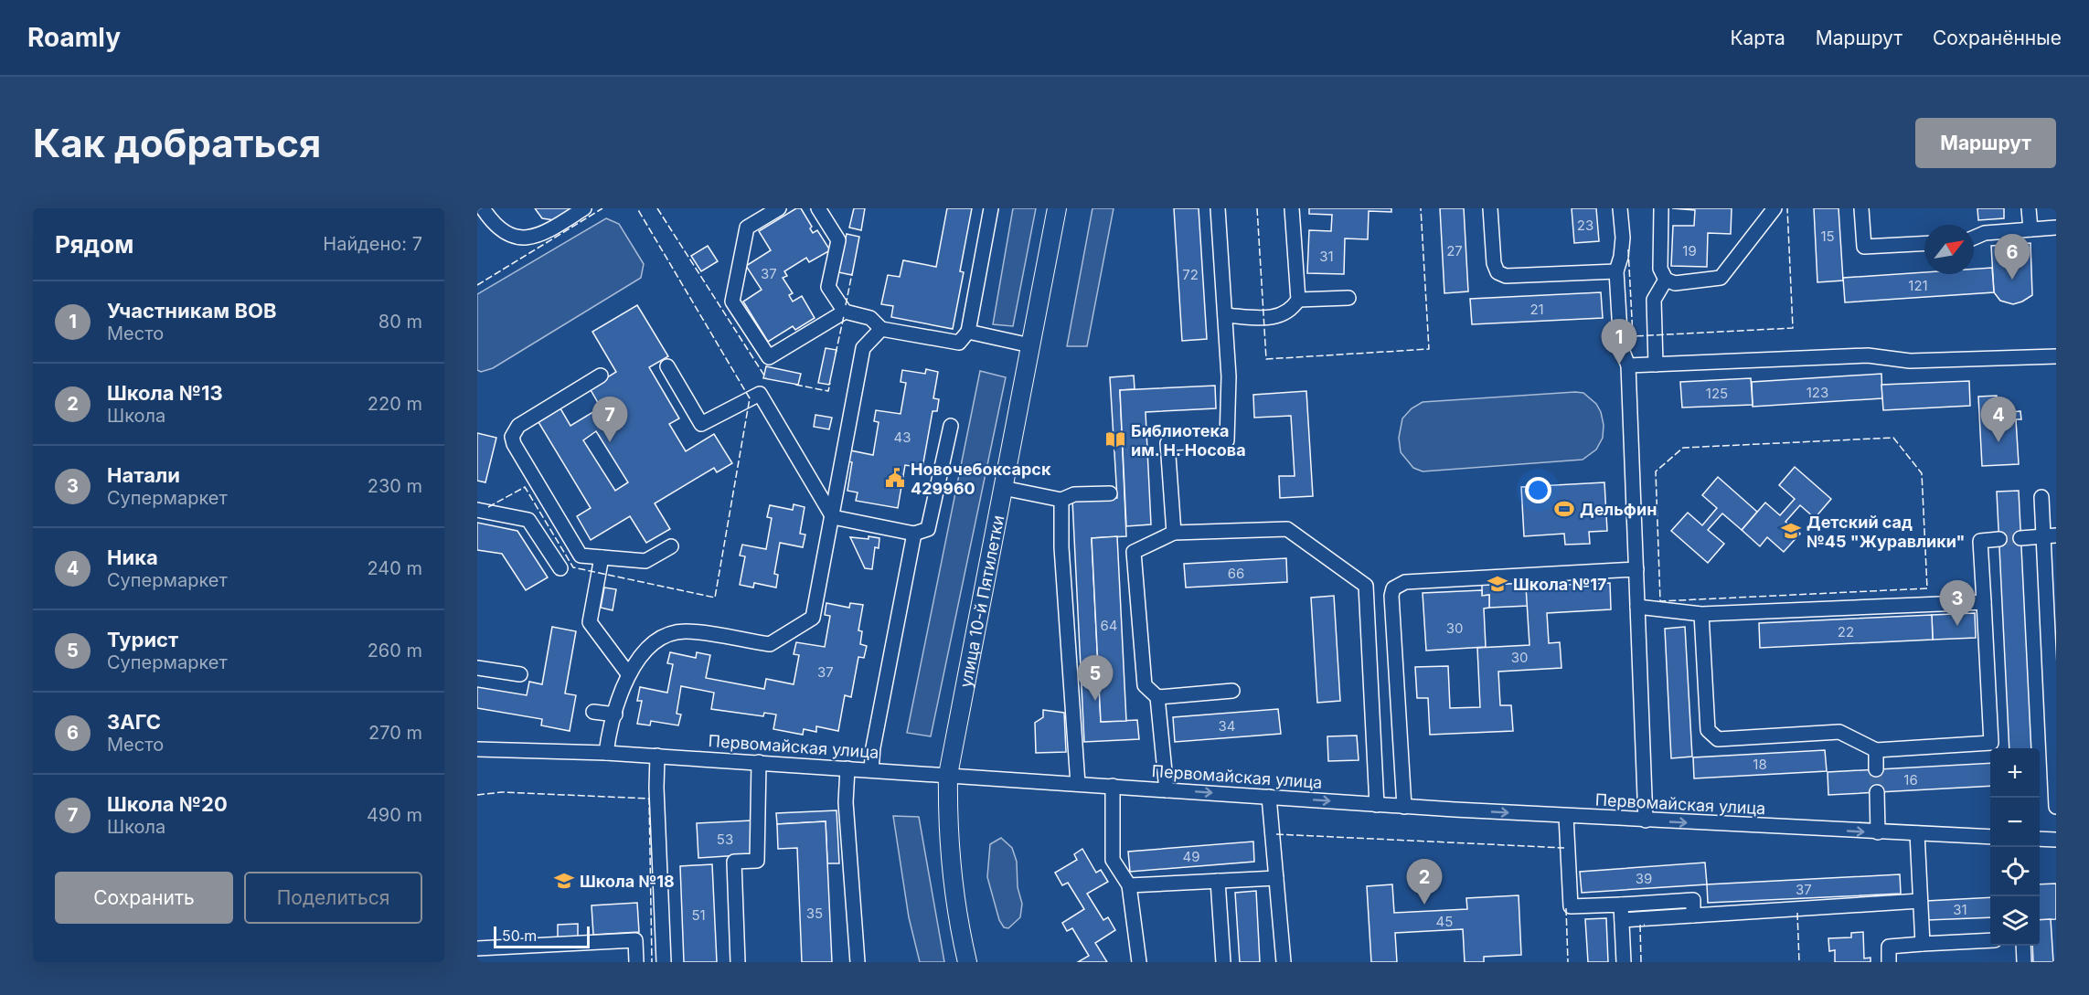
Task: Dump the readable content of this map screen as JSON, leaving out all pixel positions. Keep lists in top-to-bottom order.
{
  "streets": {
    "main road": ["улица 10-й Пятилетки"],
    "street": ["Первомайская улица"]
  },
  "crossings": [
    ["улица 10-й Пятилетки", "Первомайская улица"]
  ],
  "places": {
    "library": ["Библиотека им. Н. Носова"],
    "public building": ["Новочебоксарск 429960"],
    "sports": ["Дельфин"],
    "school or university": ["Детский сад №45 \"Журавлики\"", "Школа №17", "Школа №18"]
  },
  "house_numbers": [
    "23",
    "15",
    "27",
    "19",
    "31",
    "37",
    "72",
    "121",
    "21",
    "123",
    "125",
    "43",
    "66",
    "64",
    "30",
    "22",
    "30",
    "37",
    "34",
    "18",
    "16",
    "53",
    "49",
    "39",
    "37",
    "31",
    "35",
    "51",
    "45"
  ],
  "scale_bar": "50 m",
  "north": "top right",
  "page": {
    "header": "Roamly",
    "nav": ["Карта", "Маршрут", "Сохранённые"],
    "buttons": [
      "Маршрут",
      ["Сохранить", "Поделиться"]
    ],
    "title": "Как добраться",
    "heading": ["Рядом", "Найдено: 7"],
    "pins": [
      "6",
      "1",
      "4",
      "7",
      "3",
      "5",
      "2"
    ],
    "list": [
      {
        "mark": "1",
        "name": "Участникам ВОВ",
        "note": "Место",
        "value": "80 m"
      },
      {
        "mark": "2",
        "name": "Школа №13",
        "note": "Школа",
        "value": "220 m"
      },
      {
        "mark": "3",
        "name": "Натали",
        "note": "Супермаркет",
        "value": "230 m"
      },
      {
        "mark": "4",
        "name": "Ника",
        "note": "Супермаркет",
        "value": "240 m"
      },
      {
        "mark": "5",
        "name": "Турист",
        "note": "Супермаркет",
        "value": "260 m"
      },
      {
        "mark": "6",
        "name": "ЗАГС",
        "note": "Место",
        "value": "270 m"
      },
      {
        "mark": "7",
        "name": "Школа №20",
        "note": "Школа",
        "value": "490 m"
      }
    ],
    "map_buttons": ["+", "−"],
    "scale": "50 m"
  }
}
